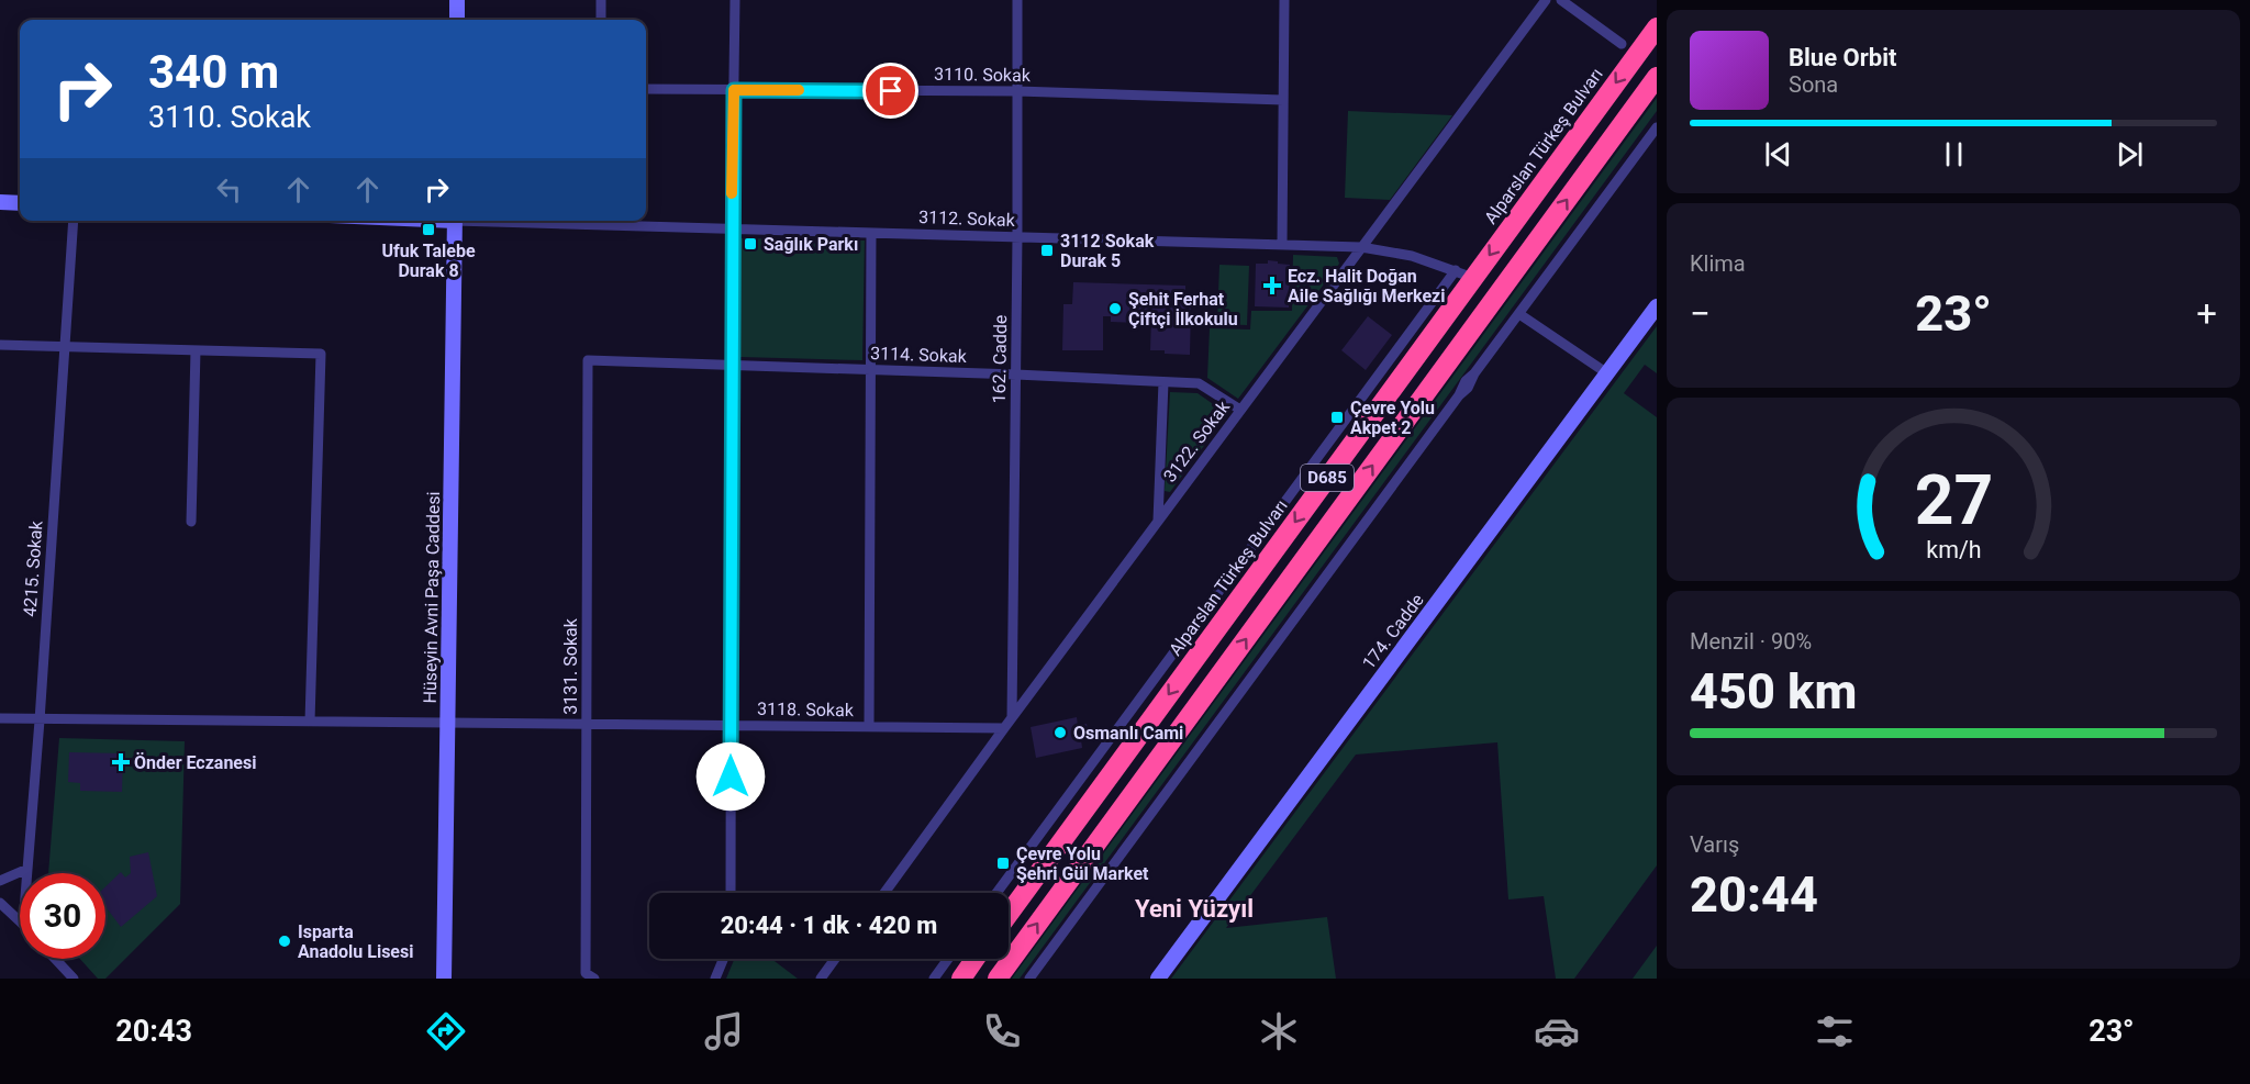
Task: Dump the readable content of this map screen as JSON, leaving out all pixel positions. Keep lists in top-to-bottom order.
{
  "streets": {
    "highway": ["Alparslan Türkeş Bulvarı", "D685"],
    "street": [
      "3110. Sokak",
      "3112. Sokak",
      "3114. Sokak",
      "162. Cadde",
      "3122. Sokak",
      "4215. Sokak",
      "Hüseyin Avni Paşa Caddesi",
      "174. Cadde",
      "3131. Sokak",
      "3118. Sokak"
    ]
  },
  "crossings": [
    ["3110. Sokak", "162. Cadde"],
    ["Alparslan Türkeş Bulvarı", "3112. Sokak"],
    ["3112. Sokak", "162. Cadde"],
    ["3112. Sokak", "3122. Sokak"],
    ["3114. Sokak", "162. Cadde"],
    ["3114. Sokak", "3122. Sokak"],
    ["3114. Sokak", "3131. Sokak"],
    ["162. Cadde", "3122. Sokak"],
    ["3122. Sokak", "3118. Sokak"],
    ["4215. Sokak", "3118. Sokak"],
    ["Hüseyin Avni Paşa Caddesi", "3118. Sokak"],
    ["3131. Sokak", "3118. Sokak"]
  ],
  "districts": ["Yeni Yüzyıl"],
  "places": {
    "transit": [
      "Ufuk Talebe Durak 8",
      "Sağlık Parkı",
      "3112 Sokak Durak 5",
      "Çevre Yolu Akpet 2",
      "Çevre Yolu Şehri Gül Market"
    ],
    "health": ["Ecz. Halit Doğan Aile Sağlığı Merkezi", "Önder Eczanesi"],
    "other": ["Şehit Ferhat Çiftçi İlkokulu", "Osmanlı Cami", "Isparta Anadolu Lisesi"]
  },
  "page": {
    "turn": ["340 m", "3110. Sokak"],
    "song": ["Blue Orbit", "Sona"],
    "tile": [
      "Klima",
      ["Menzil · 90%", "450 km"],
      ["Varış", "20:44"]
    ],
    "heat": ["−", "23°", "+"],
    "limit": "30",
    "trip": "20:44 · 1 dk · 420 m",
    "tabs": ["20:43", "23°"],
    "gauge": ["27", "km/h"]
  }
}
